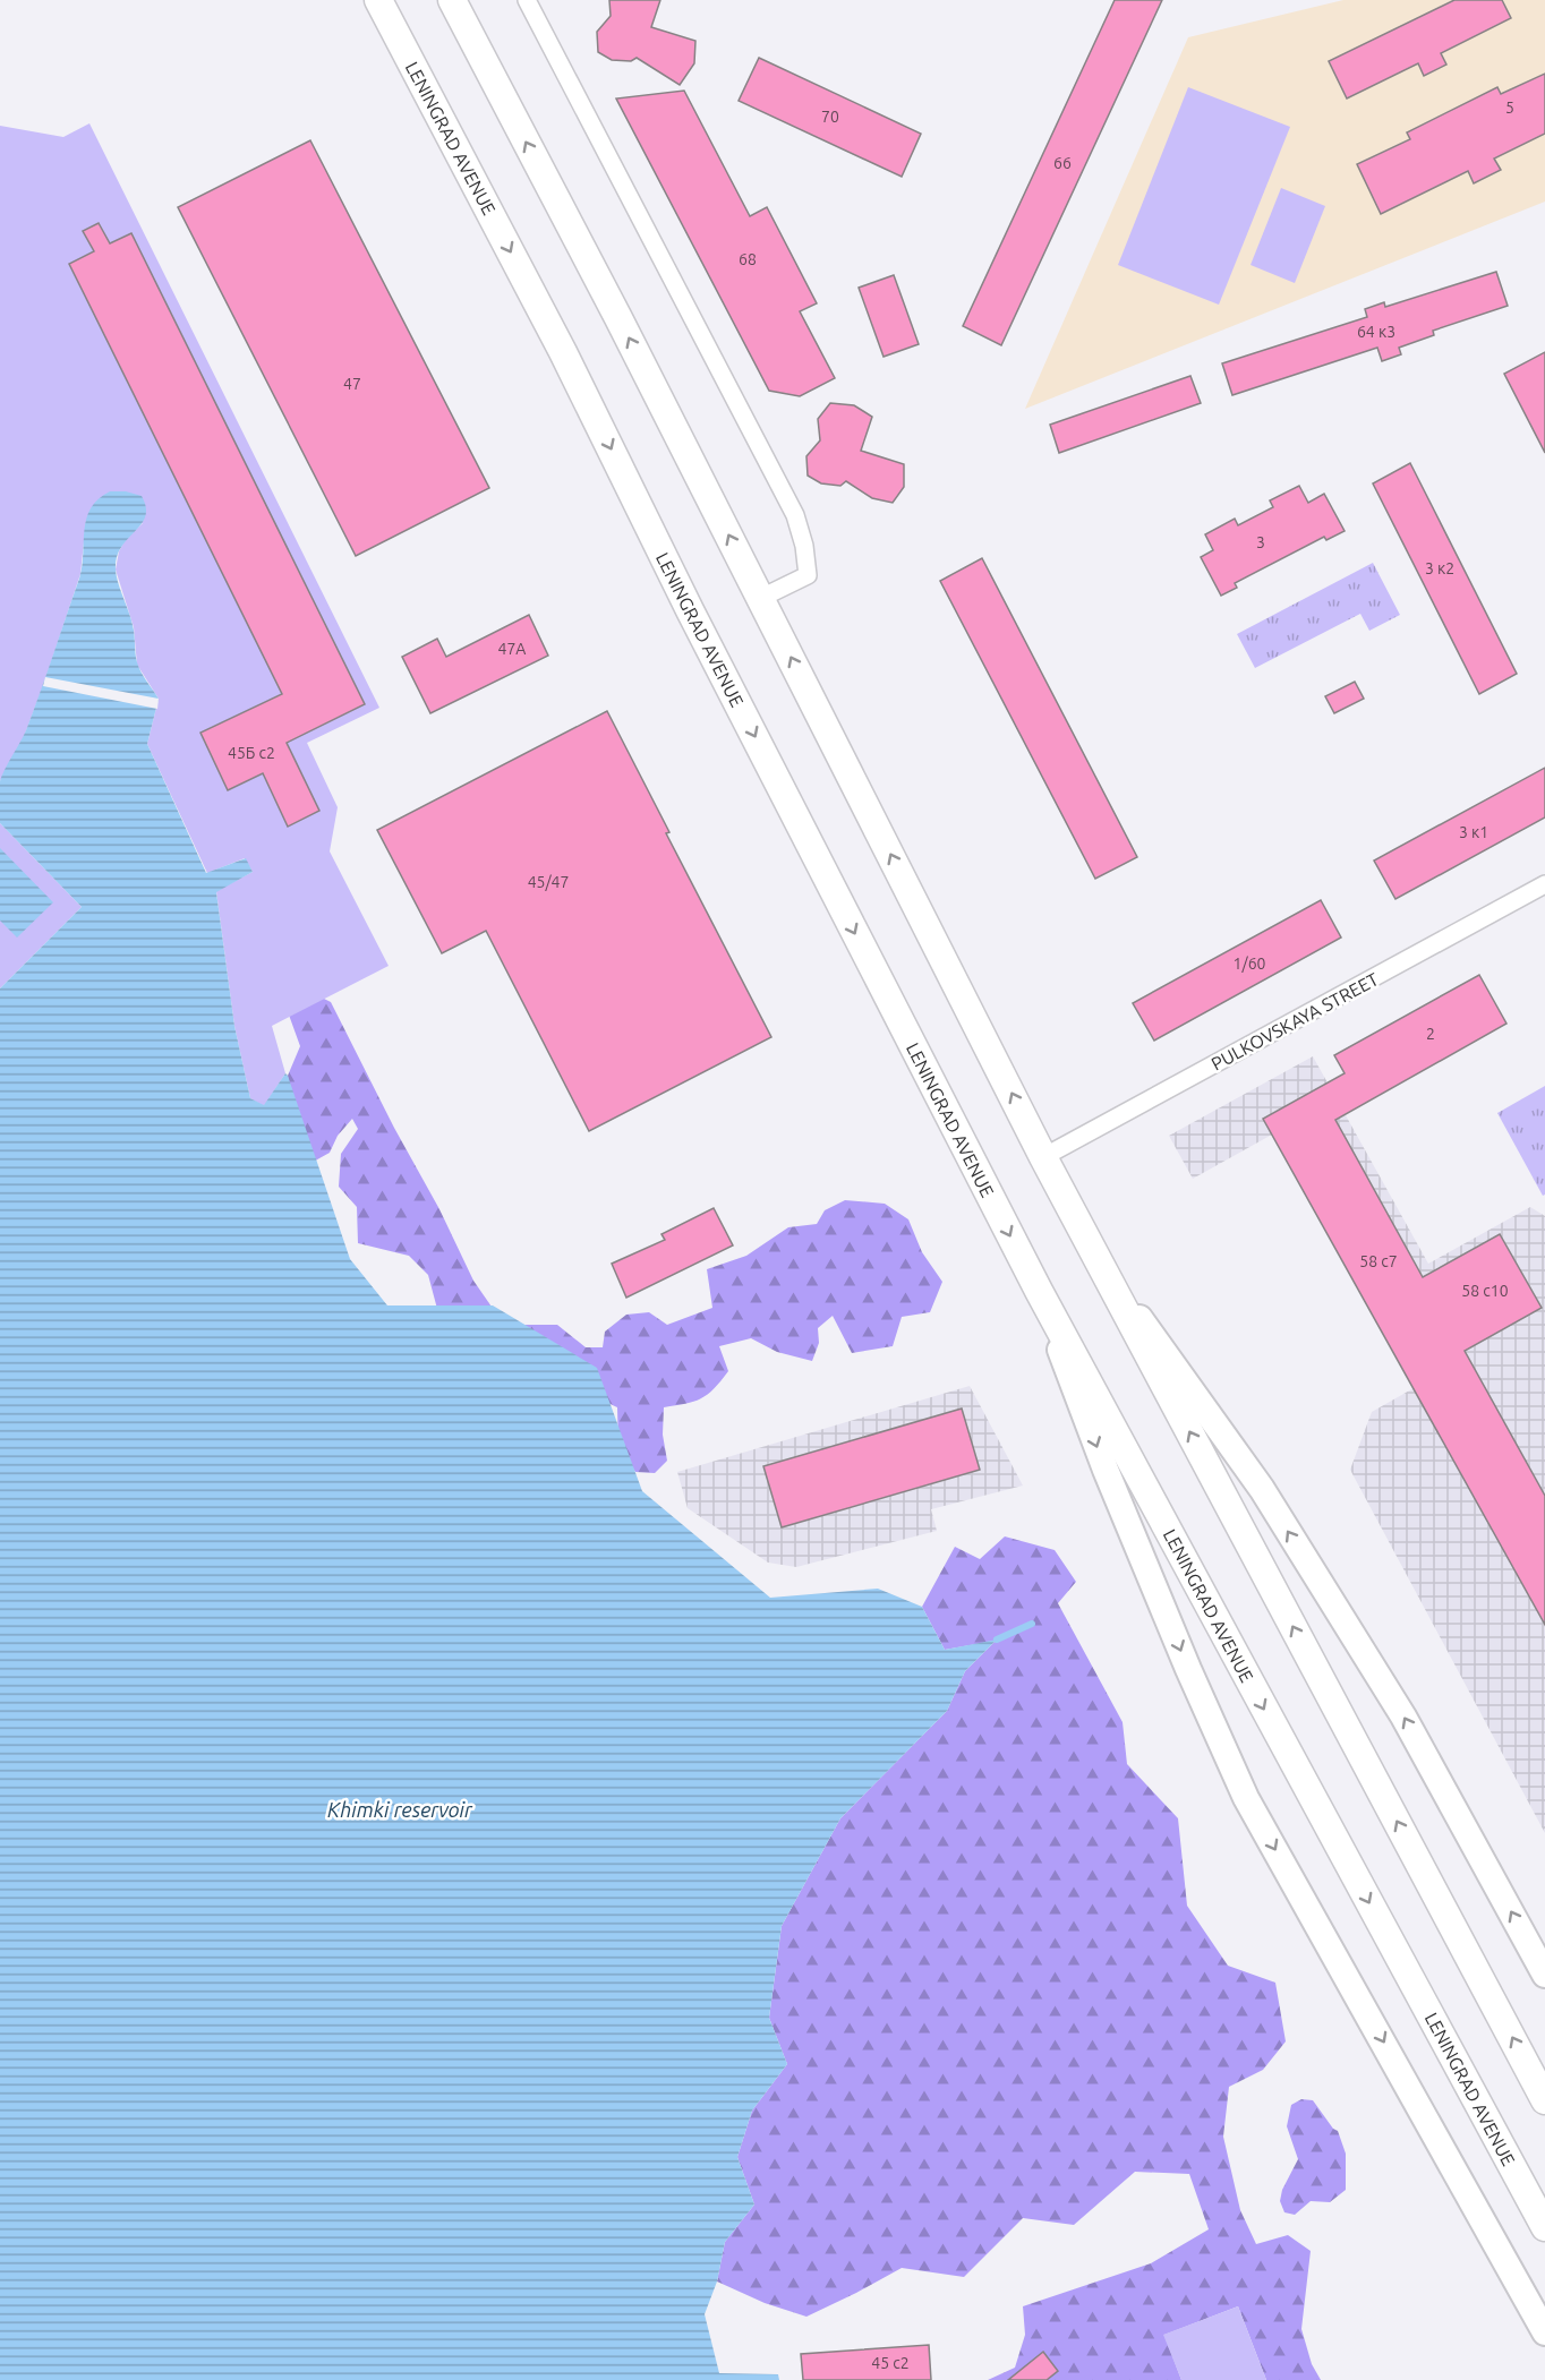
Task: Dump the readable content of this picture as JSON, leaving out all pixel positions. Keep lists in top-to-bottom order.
{
  "streets": {
    "main road": ["LENINGRAD AVENUE"],
    "street": ["PULKOVSKAYA STREET"]
  },
  "water": ["Khimki reservoir"],
  "house_numbers": [
    "5",
    "70",
    "66",
    "68",
    "64 к3",
    "47",
    "3",
    "3 к2",
    "47А",
    "45Б с2",
    "3 к1",
    "45/47",
    "1/60",
    "2",
    "58 с7",
    "58 с10",
    "45 с2"
  ]
}
